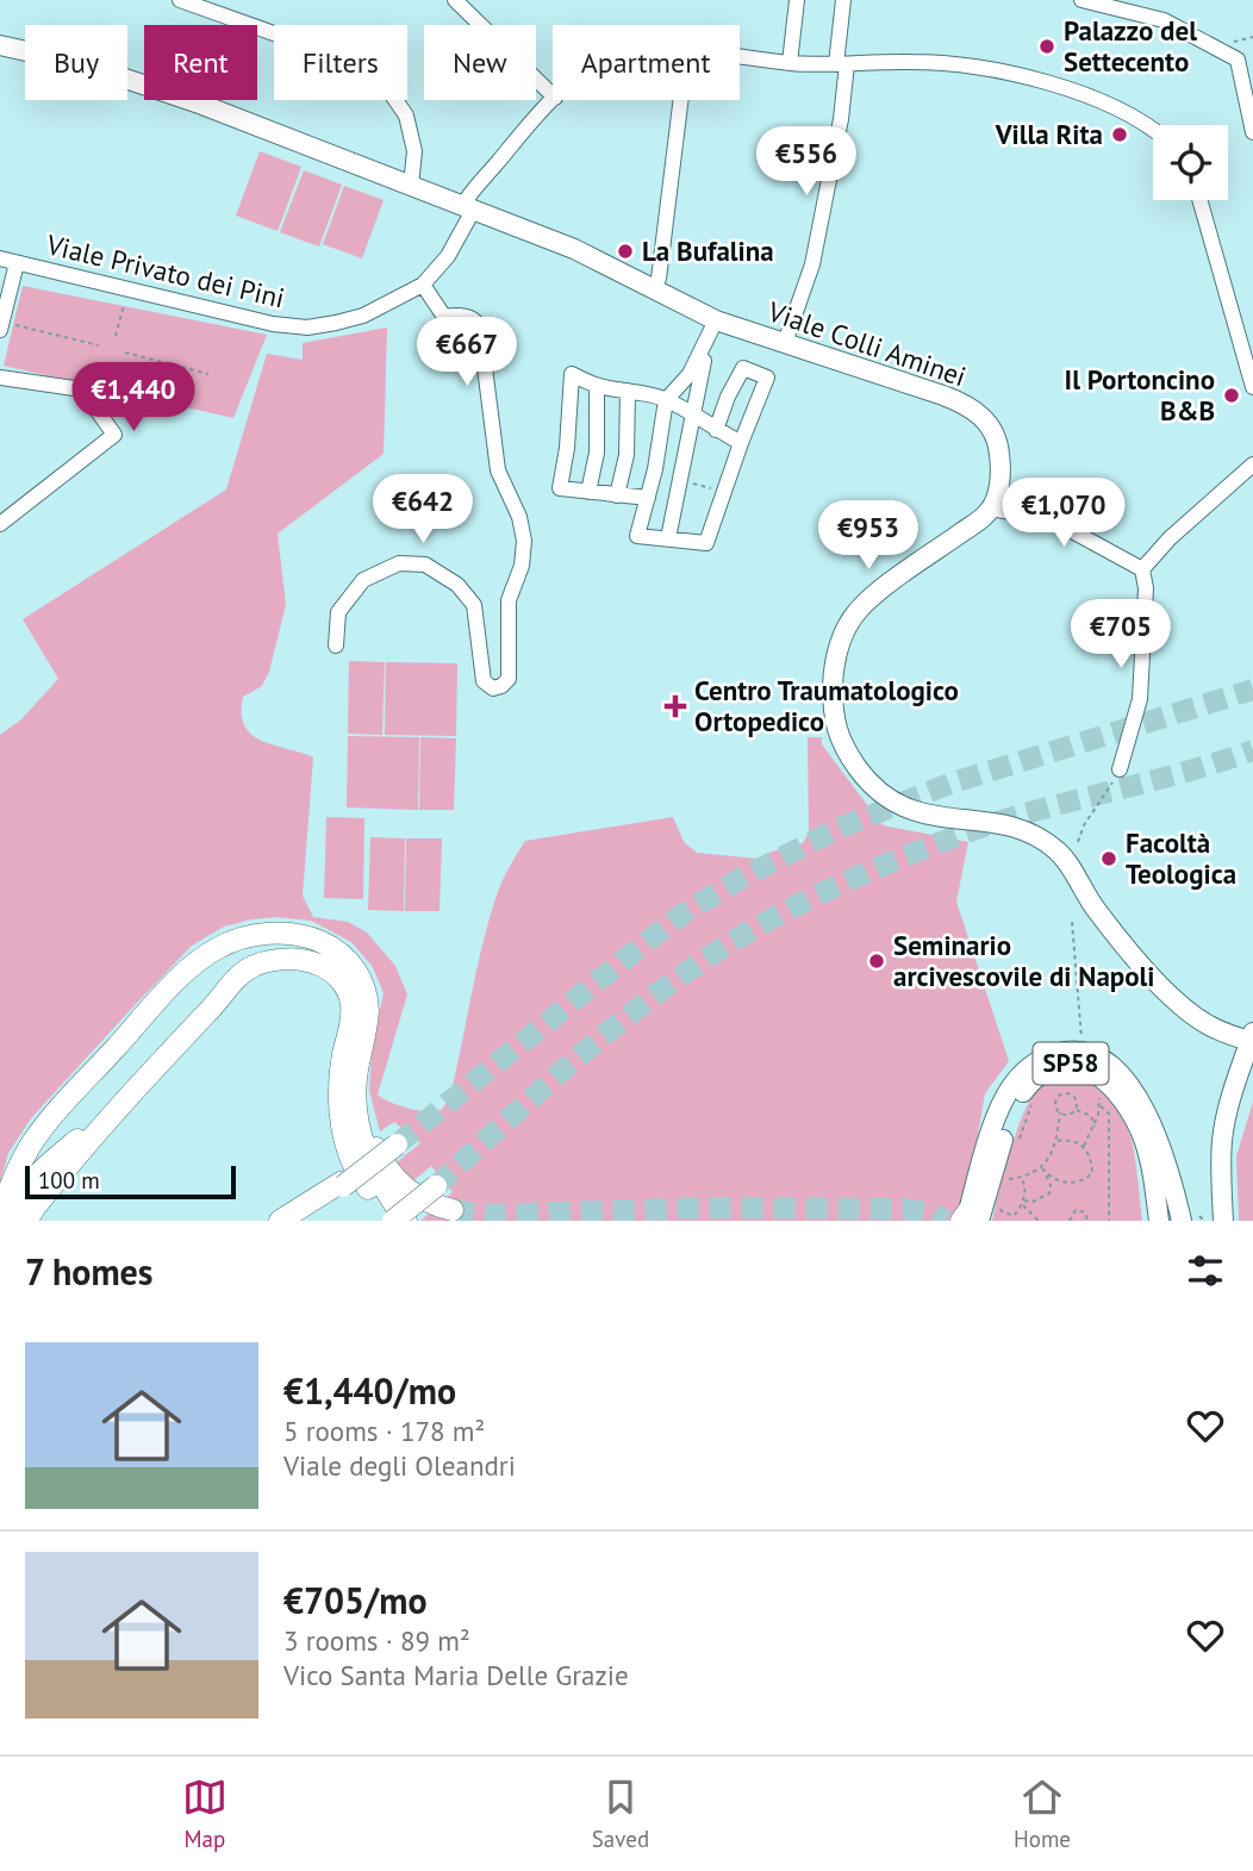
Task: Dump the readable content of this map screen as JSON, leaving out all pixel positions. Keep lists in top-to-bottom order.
{
  "streets": {
    "main road": ["Viale Colli Aminei", "SP58"],
    "street": ["Viale Privato dei Pini"]
  },
  "crossings": [
    ["Viale Privato dei Pini", "Viale Colli Aminei"]
  ],
  "places": {
    "other": [
      "Palazzo del Settecento",
      "Villa Rita",
      "La Bufalina",
      "Il Portoncino B&B",
      "Facoltà Teologica",
      "Seminario arcivescovile di Napoli"
    ],
    "health": ["Centro Traumatologico Ortopedico"]
  },
  "scale_bar": "100 m",
  "page": {
    "chip": [
      "Buy",
      "Rent",
      "Filters",
      "New",
      "Apartment"
    ],
    "price": [
      "€556",
      "€667",
      "€1,440",
      "€642",
      "€1,070",
      "€953",
      "€705"
    ],
    "scale": "100 m",
    "heading": "7 homes",
    "list": [
      {
        "name": "€1,440/mo",
        "note": "5 rooms · 178 m² · Viale degli Oleandri"
      },
      {
        "name": "€705/mo",
        "note": "3 rooms · 89 m² · Vico Santa Maria Delle Grazie"
      }
    ],
    "tabs": ["Map", "Saved", "Home"]
  }
}
